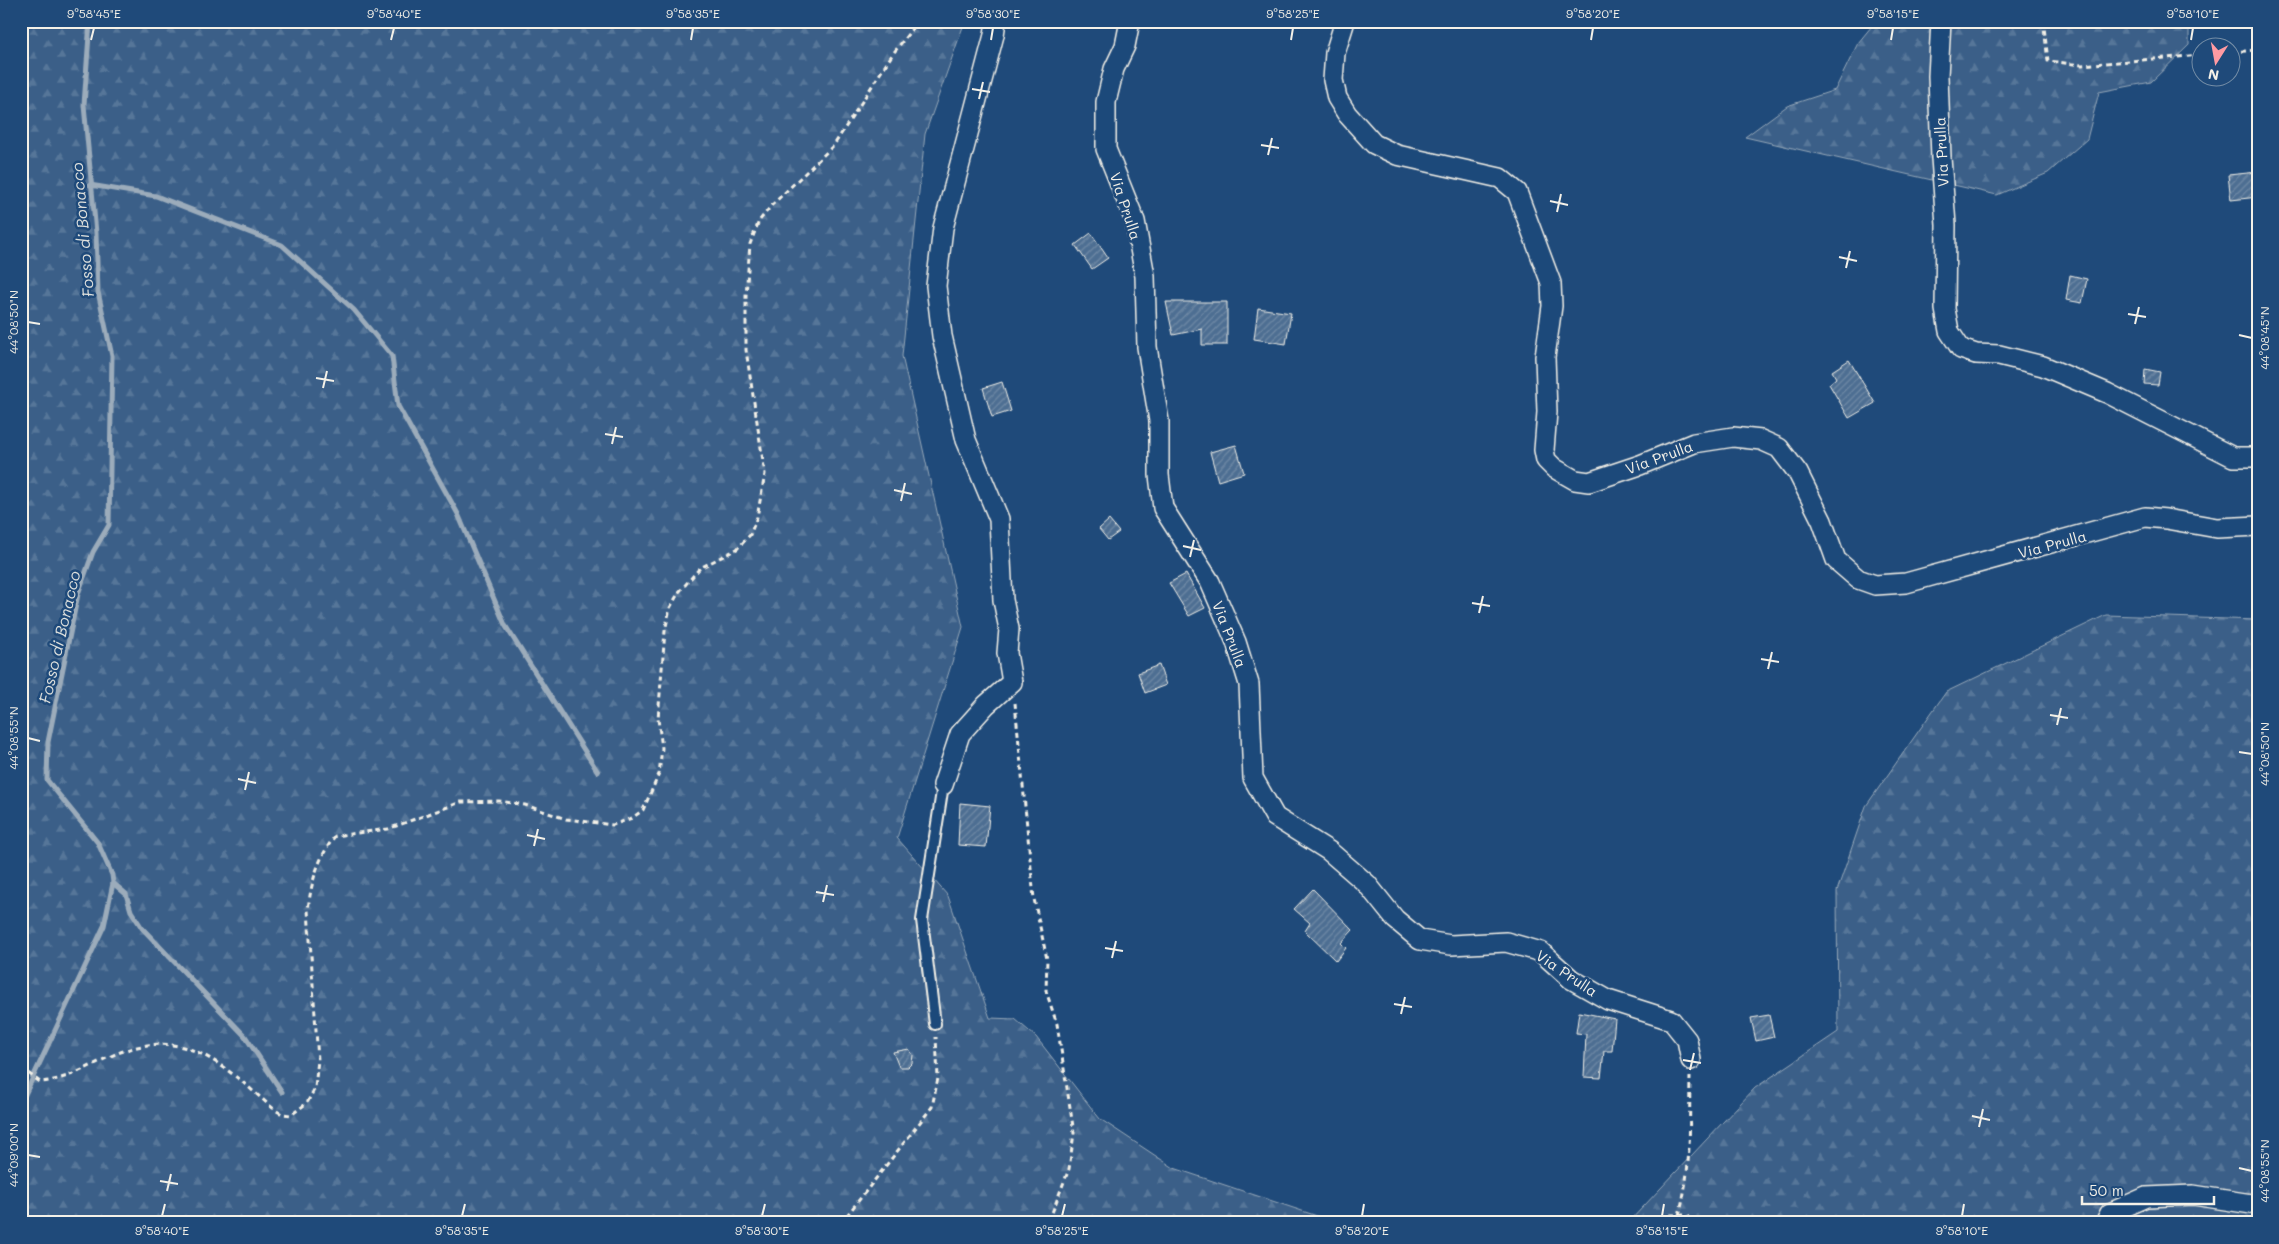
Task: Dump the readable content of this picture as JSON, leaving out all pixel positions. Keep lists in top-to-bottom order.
{
  "streets": {
    "street": ["Via Prulla"]
  },
  "water": ["Fosso di Bonacco"],
  "scale_bar": "50 m",
  "north": "bottom",
  "coordinates": [
    "9°58'45\"E",
    "9°58'40\"E",
    "9°58'35\"E",
    "9°58'30\"E",
    "9°58'25\"E",
    "9°58'20\"E",
    "9°58'15\"E",
    "9°58'10\"E",
    "44°08'50\"N",
    "44°08'45\"N",
    "44°08'55\"N",
    "44°09'00\"N"
  ]
}
